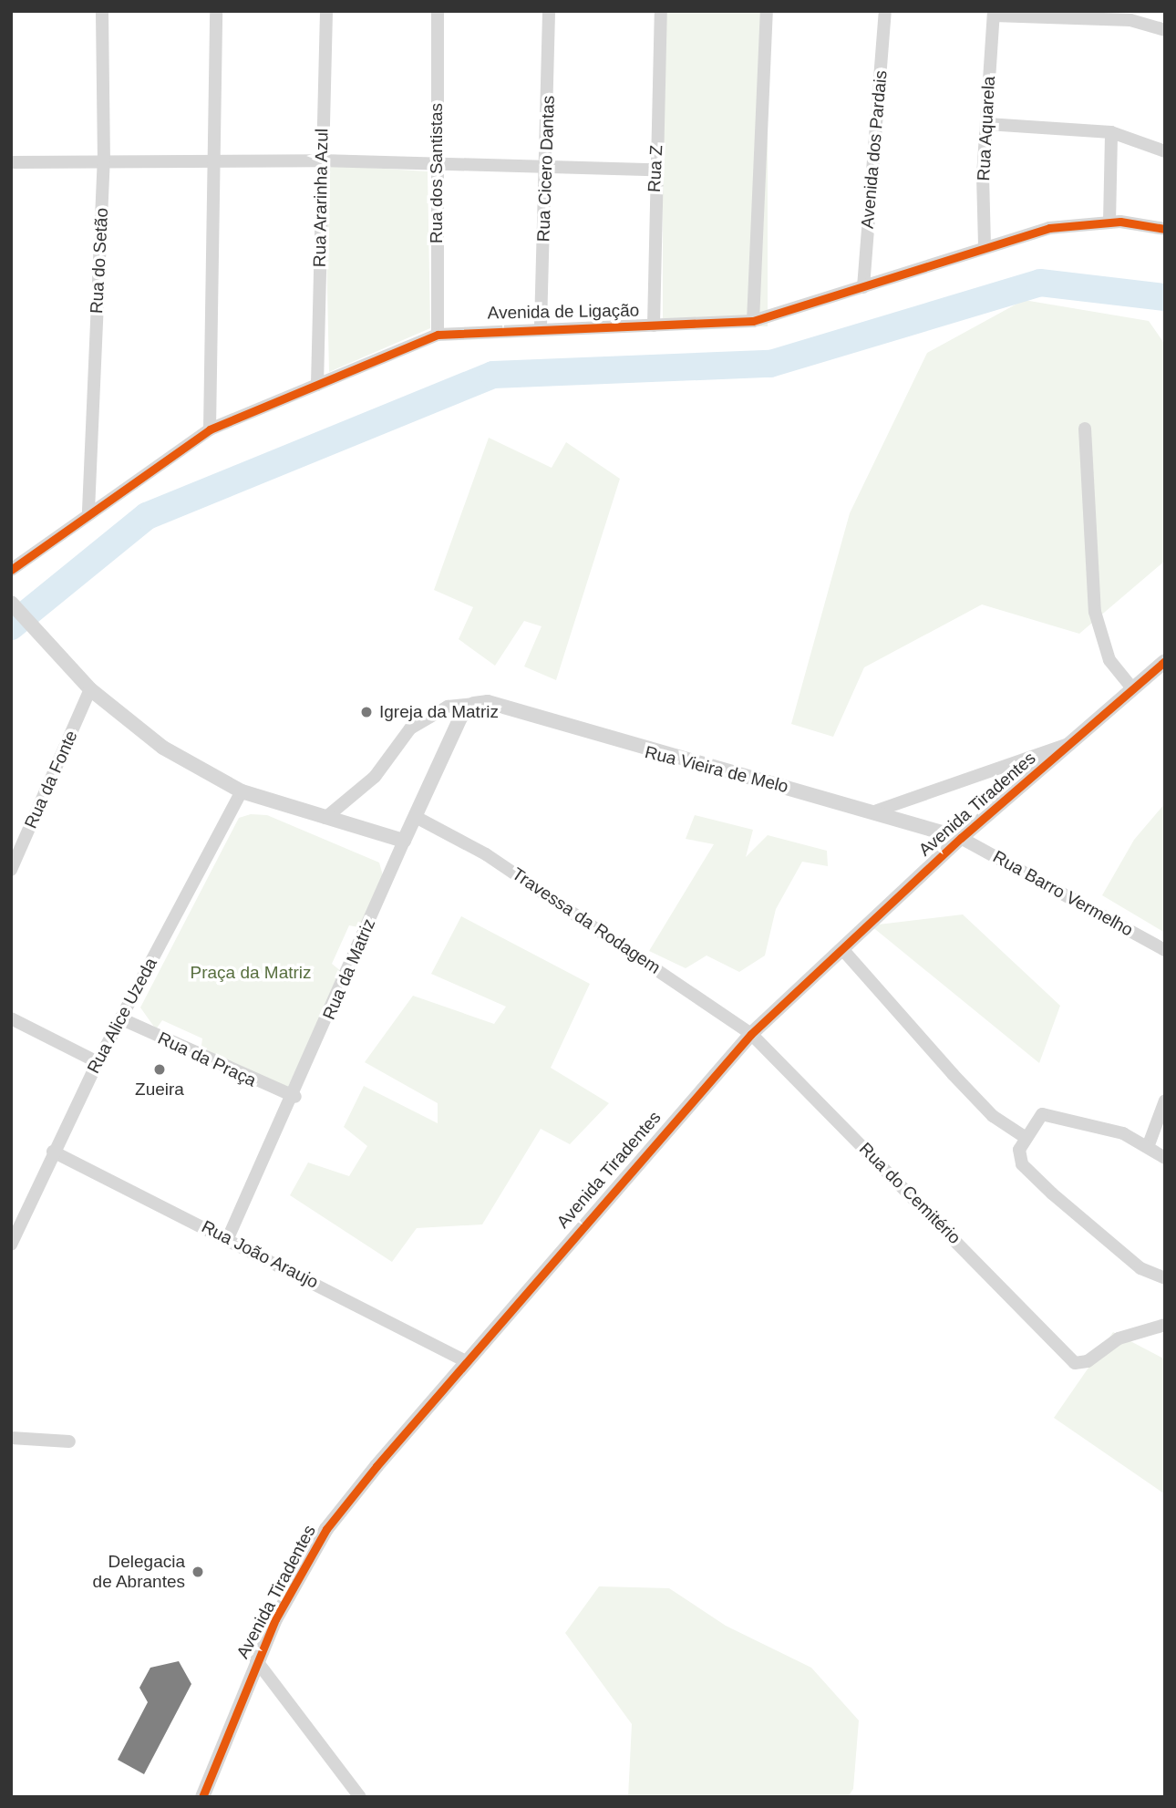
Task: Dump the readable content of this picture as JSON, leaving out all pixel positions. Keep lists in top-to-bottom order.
{
  "streets": {
    "street": [
      "Rua Aquarela",
      "Avenida dos Pardais",
      "Rua Cicero Dantas",
      "Rua Z",
      "Rua dos Santistas",
      "Rua Ararinha Azul",
      "Rua do Setão",
      "Avenida de Ligação",
      "Rua Vieira de Melo",
      "Rua da Fonte",
      "Avenida Tiradentes",
      "Rua Barro Vermelho",
      "Travessa da Rodagem",
      "Rua da Matriz",
      "Rua Alice Uzeda",
      "Rua da Praça",
      "Rua do Cemitério",
      "Rua João Araujo"
    ]
  },
  "crossings": [
    ["Rua Aquarela", "Avenida de Ligação"],
    ["Avenida dos Pardais", "Avenida de Ligação"],
    ["Rua Cicero Dantas", "Avenida de Ligação"],
    ["Rua Z", "Avenida de Ligação"],
    ["Rua dos Santistas", "Avenida de Ligação"],
    ["Rua Ararinha Azul", "Avenida de Ligação"],
    ["Rua do Setão", "Avenida de Ligação"],
    ["Rua Vieira de Melo", "Avenida Tiradentes"],
    ["Rua Vieira de Melo", "Rua Barro Vermelho"],
    ["Rua Vieira de Melo", "Rua da Matriz"],
    ["Avenida Tiradentes", "Rua Barro Vermelho"],
    ["Avenida Tiradentes", "Travessa da Rodagem"],
    ["Avenida Tiradentes", "Rua do Cemitério"],
    ["Avenida Tiradentes", "Rua João Araujo"],
    ["Travessa da Rodagem", "Rua da Matriz"],
    ["Travessa da Rodagem", "Rua do Cemitério"],
    ["Rua da Matriz", "Rua da Praça"],
    ["Rua da Matriz", "Rua João Araujo"],
    ["Rua Alice Uzeda", "Rua da Praça"],
    ["Rua Alice Uzeda", "Rua João Araujo"]
  ],
  "parks": ["Praça da Matriz"],
  "places": ["Igreja da Matriz", "Zueira", "Delegacia de Abrantes"]
}
